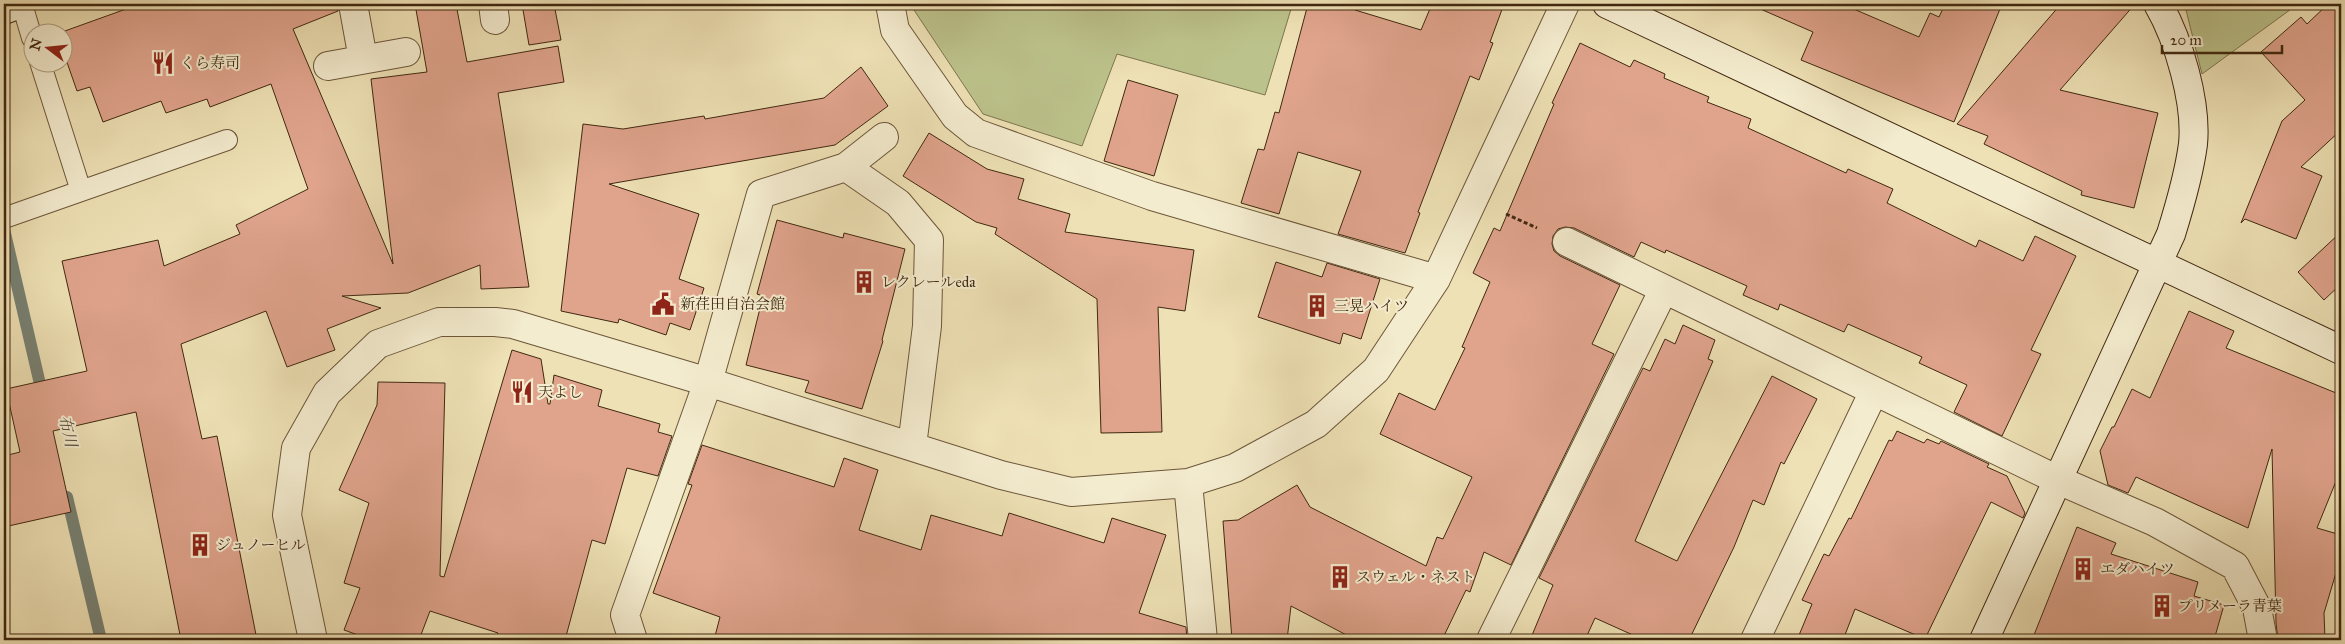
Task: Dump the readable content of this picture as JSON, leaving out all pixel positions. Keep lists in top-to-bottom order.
{
  "water": ["布川"],
  "places": {
    "restaurant": ["くら寿司", "天よし"],
    "building": [
      "レクレールeda",
      "三晃ハイツ",
      "ジュノーヒル",
      "エダハイツ",
      "スウェル・ネスト",
      "プリメーラ青葉"
    ],
    "public building": ["新荏田自治会館"]
  },
  "scale_bar": "20 m",
  "north": "left"
}
